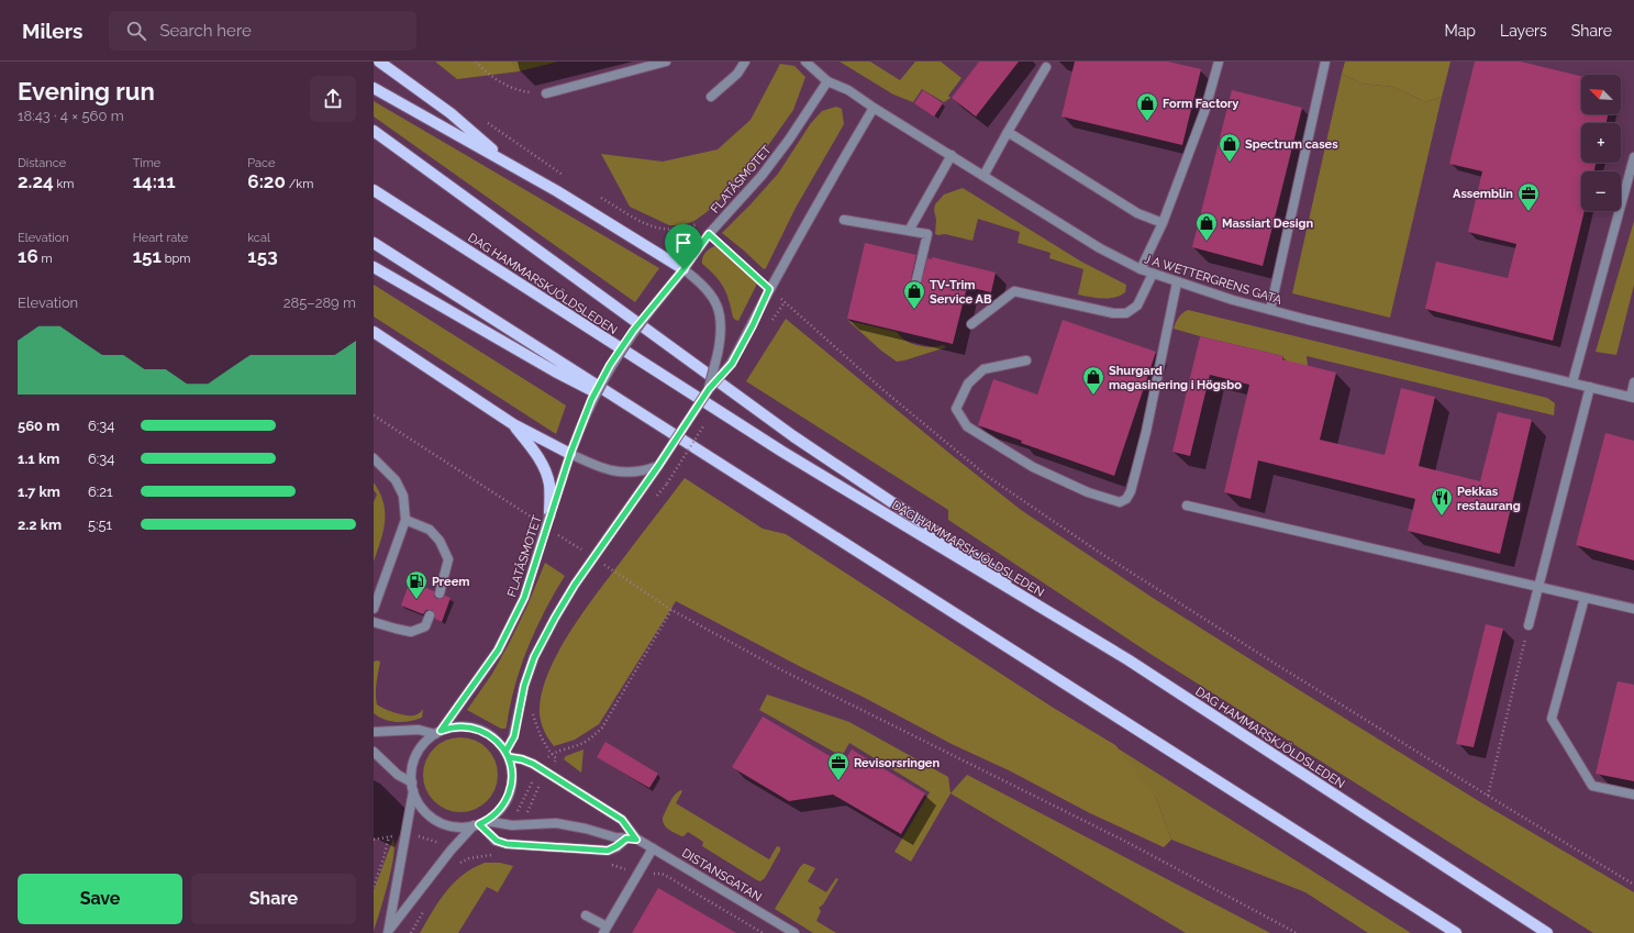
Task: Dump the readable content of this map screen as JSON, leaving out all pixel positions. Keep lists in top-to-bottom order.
{
  "streets": {
    "main road": ["DAG HAMMARSKJÖLDSLEDEN"],
    "street": ["FLATÅSMOTET", "J A WETTERGRENS GATA", "DISTANSGATAN"]
  },
  "crossings": [
    ["FLATÅSMOTET", "J A WETTERGRENS GATA"],
    ["FLATÅSMOTET", "DISTANSGATAN"]
  ],
  "places": {
    "shop": [
      "Form Factory",
      "Spectrum cases",
      "Massiart Design",
      "TV-Trim Service AB",
      "Shurgard magasinering i Högsbo"
    ],
    "office": ["Assemblin", "Revisorsringen"],
    "restaurant": ["Pekkas restaurang"],
    "fuel station": ["Preem"]
  },
  "north": "top left",
  "page": {
    "header": "Milers",
    "search": "Search here",
    "nav": ["Map", "Layers", "Share"],
    "heading": ["Evening run", "18:43 · 4 × 560 m"],
    "map_buttons": ["+", "−"],
    "stats": [
      ["Distance", "2.24 km"],
      ["Time", "14:11"],
      ["Pace", "6:20 /km"],
      ["Elevation", "16 m"],
      ["Heart rate", "151 bpm"],
      ["kcal", "153"]
    ],
    "chart": ["Elevation", "285–289 m"],
    "list": [
      {
        "name": "560 m",
        "note": "6:34"
      },
      {
        "name": "1.1 km",
        "note": "6:34"
      },
      {
        "name": "1.7 km",
        "note": "6:21"
      },
      {
        "name": "2.2 km",
        "note": "5:51"
      }
    ],
    "buttons": ["Save", "Share"]
  }
}
